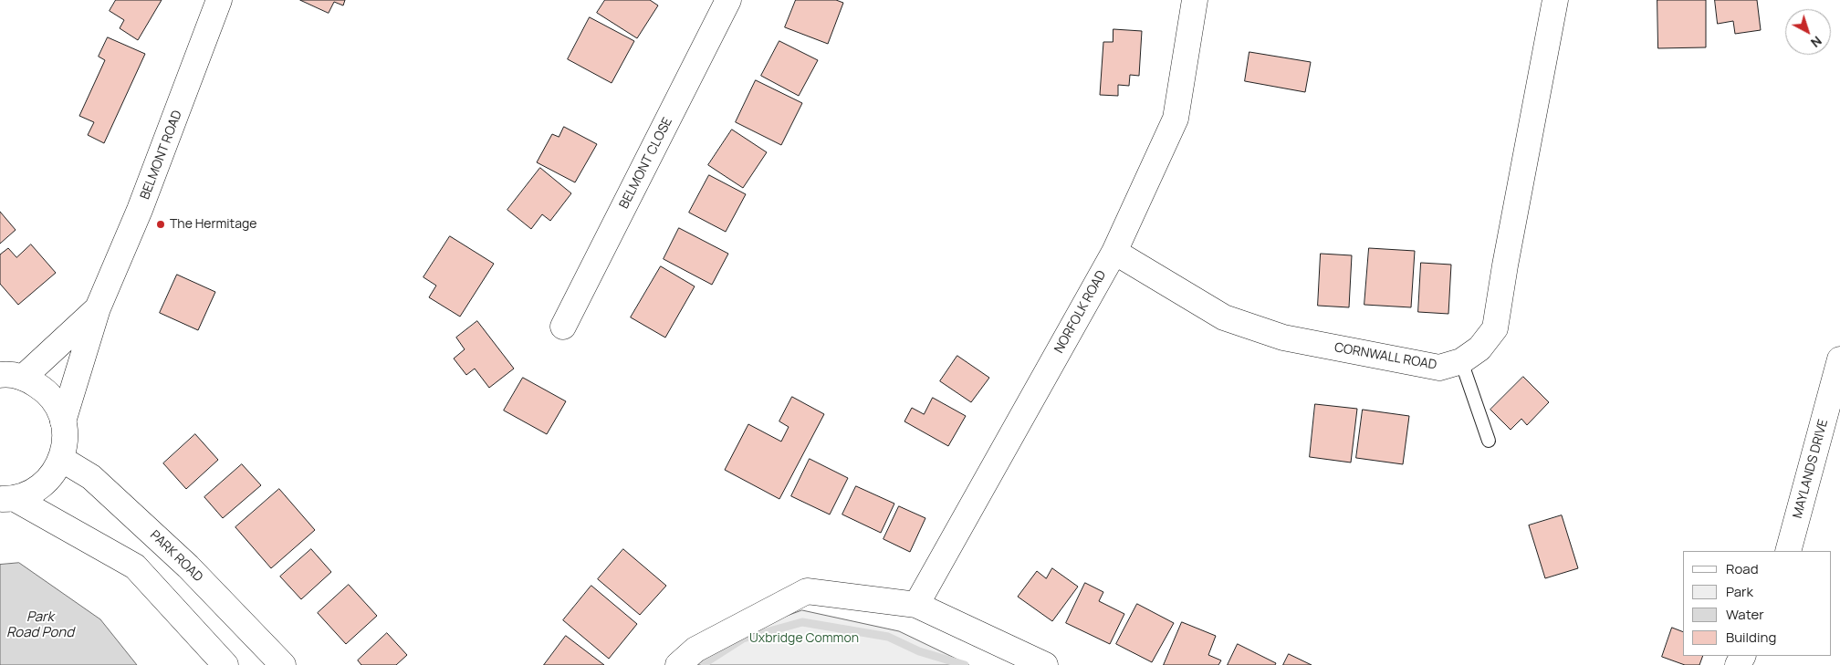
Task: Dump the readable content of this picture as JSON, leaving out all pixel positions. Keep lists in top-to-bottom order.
{
  "streets": {
    "street": [
      "BELMONT ROAD",
      "BELMONT CLOSE",
      "NORFOLK ROAD",
      "CORNWALL ROAD",
      "MAYLANDS DRIVE",
      "PARK ROAD"
    ]
  },
  "crossings": [
    ["NORFOLK ROAD", "CORNWALL ROAD"]
  ],
  "water": ["Park Road Pond"],
  "parks": ["Uxbridge Common"],
  "places": ["The Hermitage"],
  "legend": [
    "Road",
    "Park",
    "Water",
    "Building"
  ],
  "north": "bottom right"
}
